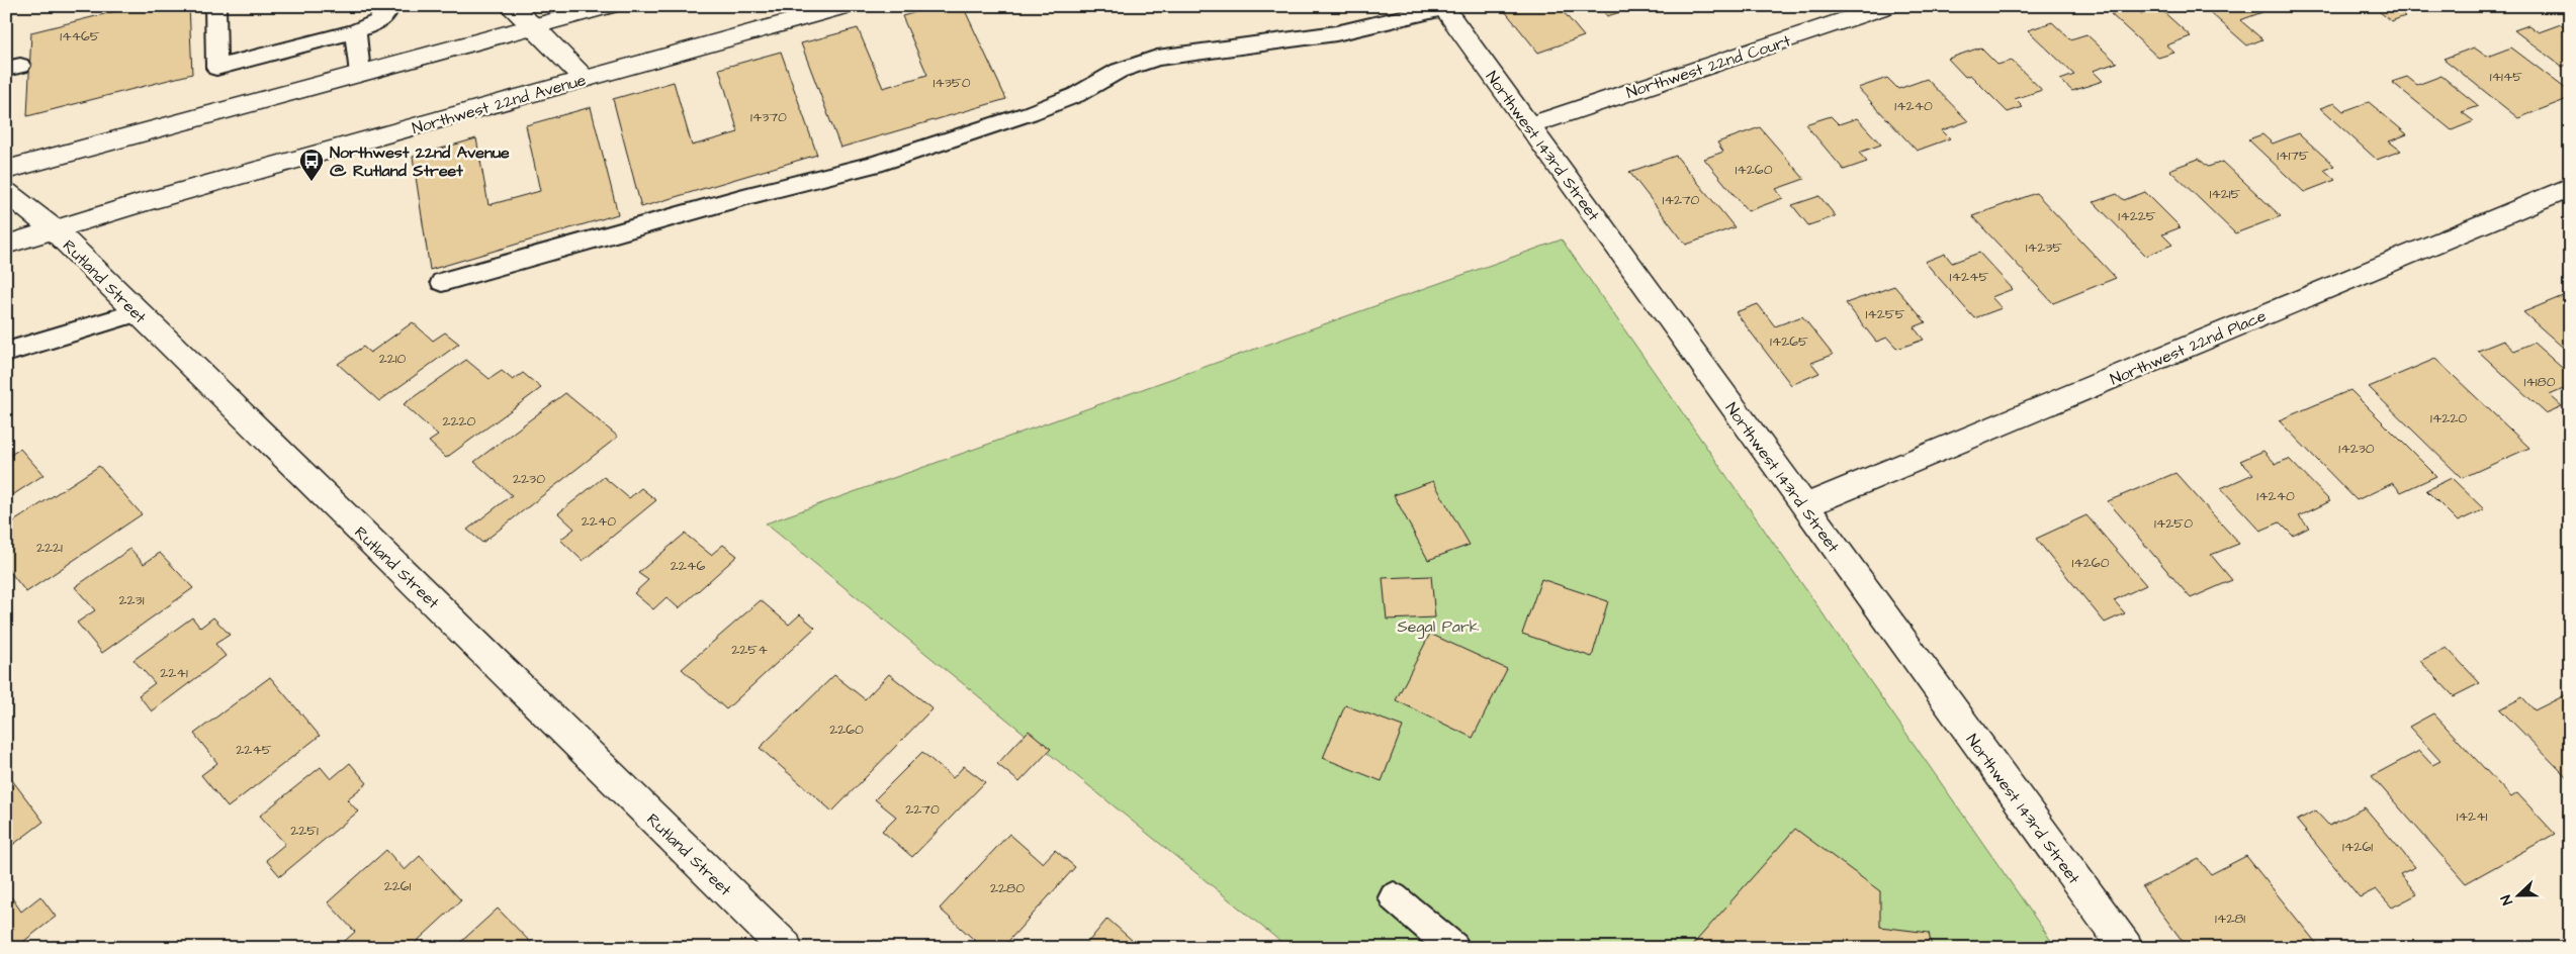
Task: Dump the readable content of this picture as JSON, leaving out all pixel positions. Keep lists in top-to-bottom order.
{
  "streets": {
    "street": [
      "Northwest 22nd Court",
      "Northwest 22nd Avenue",
      "Northwest 143rd Street",
      "Rutland Street",
      "Northwest 22nd Place"
    ]
  },
  "crossings": [
    ["Northwest 22nd Court", "Northwest 143rd Street"],
    ["Northwest 22nd Avenue", "Rutland Street"],
    ["Northwest 143rd Street", "Northwest 22nd Place"]
  ],
  "parks": ["Segal Park"],
  "places": {
    "bus stop": ["Northwest 22nd Avenue @ Rutland Street"]
  },
  "house_numbers": [
    "14465",
    "14145",
    "14350",
    "14240",
    "14370",
    "14175",
    "14260",
    "14215",
    "14270",
    "14225",
    "14235",
    "14245",
    "14255",
    "14265",
    "2210",
    "14180",
    "14220",
    "2220",
    "14230",
    "2230",
    "14240",
    "2240",
    "14250",
    "2221",
    "14260",
    "2246",
    "2231",
    "2254",
    "2241",
    "2260",
    "2245",
    "2270",
    "14241",
    "2251",
    "14261",
    "2261",
    "2280",
    "14281"
  ],
  "north": "left"
}
